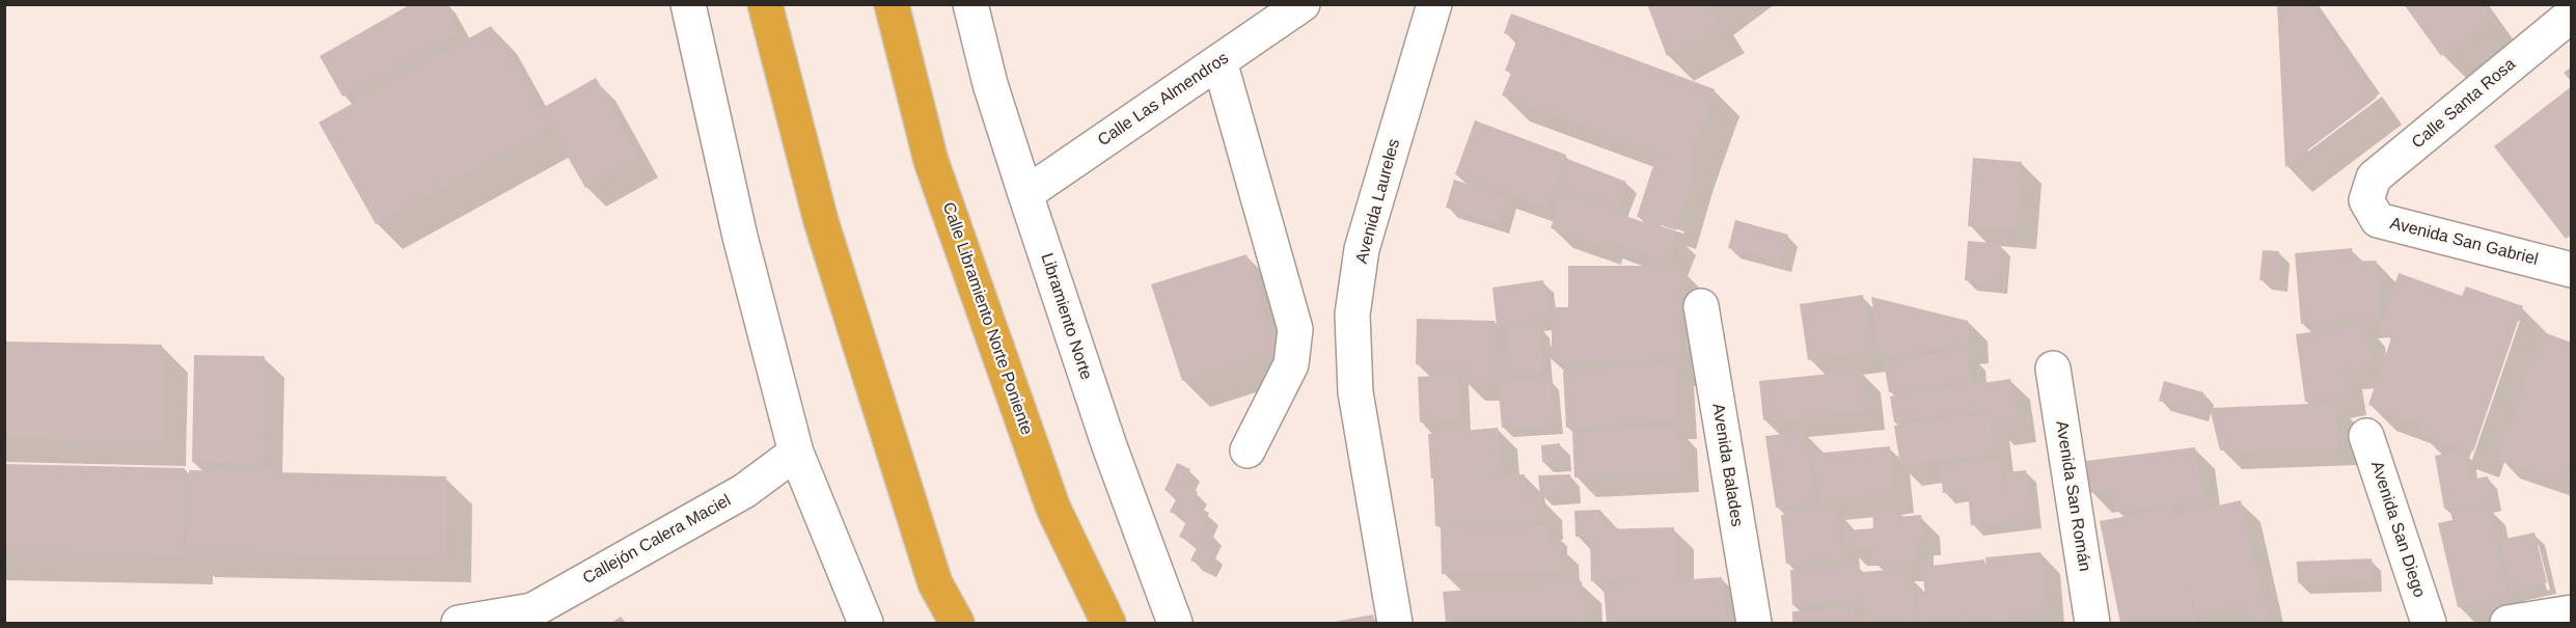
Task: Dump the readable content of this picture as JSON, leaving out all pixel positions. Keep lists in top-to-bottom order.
{
  "streets": {
    "highway": ["Calle Libramiento Norte Poniente"],
    "street": [
      "Calle Las Almendros",
      "Calle Santa Rosa",
      "Avenida Laureles",
      "Avenida San Gabriel",
      "Libramiento Norte",
      "Avenida Balades",
      "Avenida San Román",
      "Avenida San Diego",
      "Callejón Calera Maciel"
    ]
  },
  "crossings": [
    ["Calle Las Almendros", "Libramiento Norte"],
    ["Calle Santa Rosa", "Avenida San Gabriel"]
  ]
}
